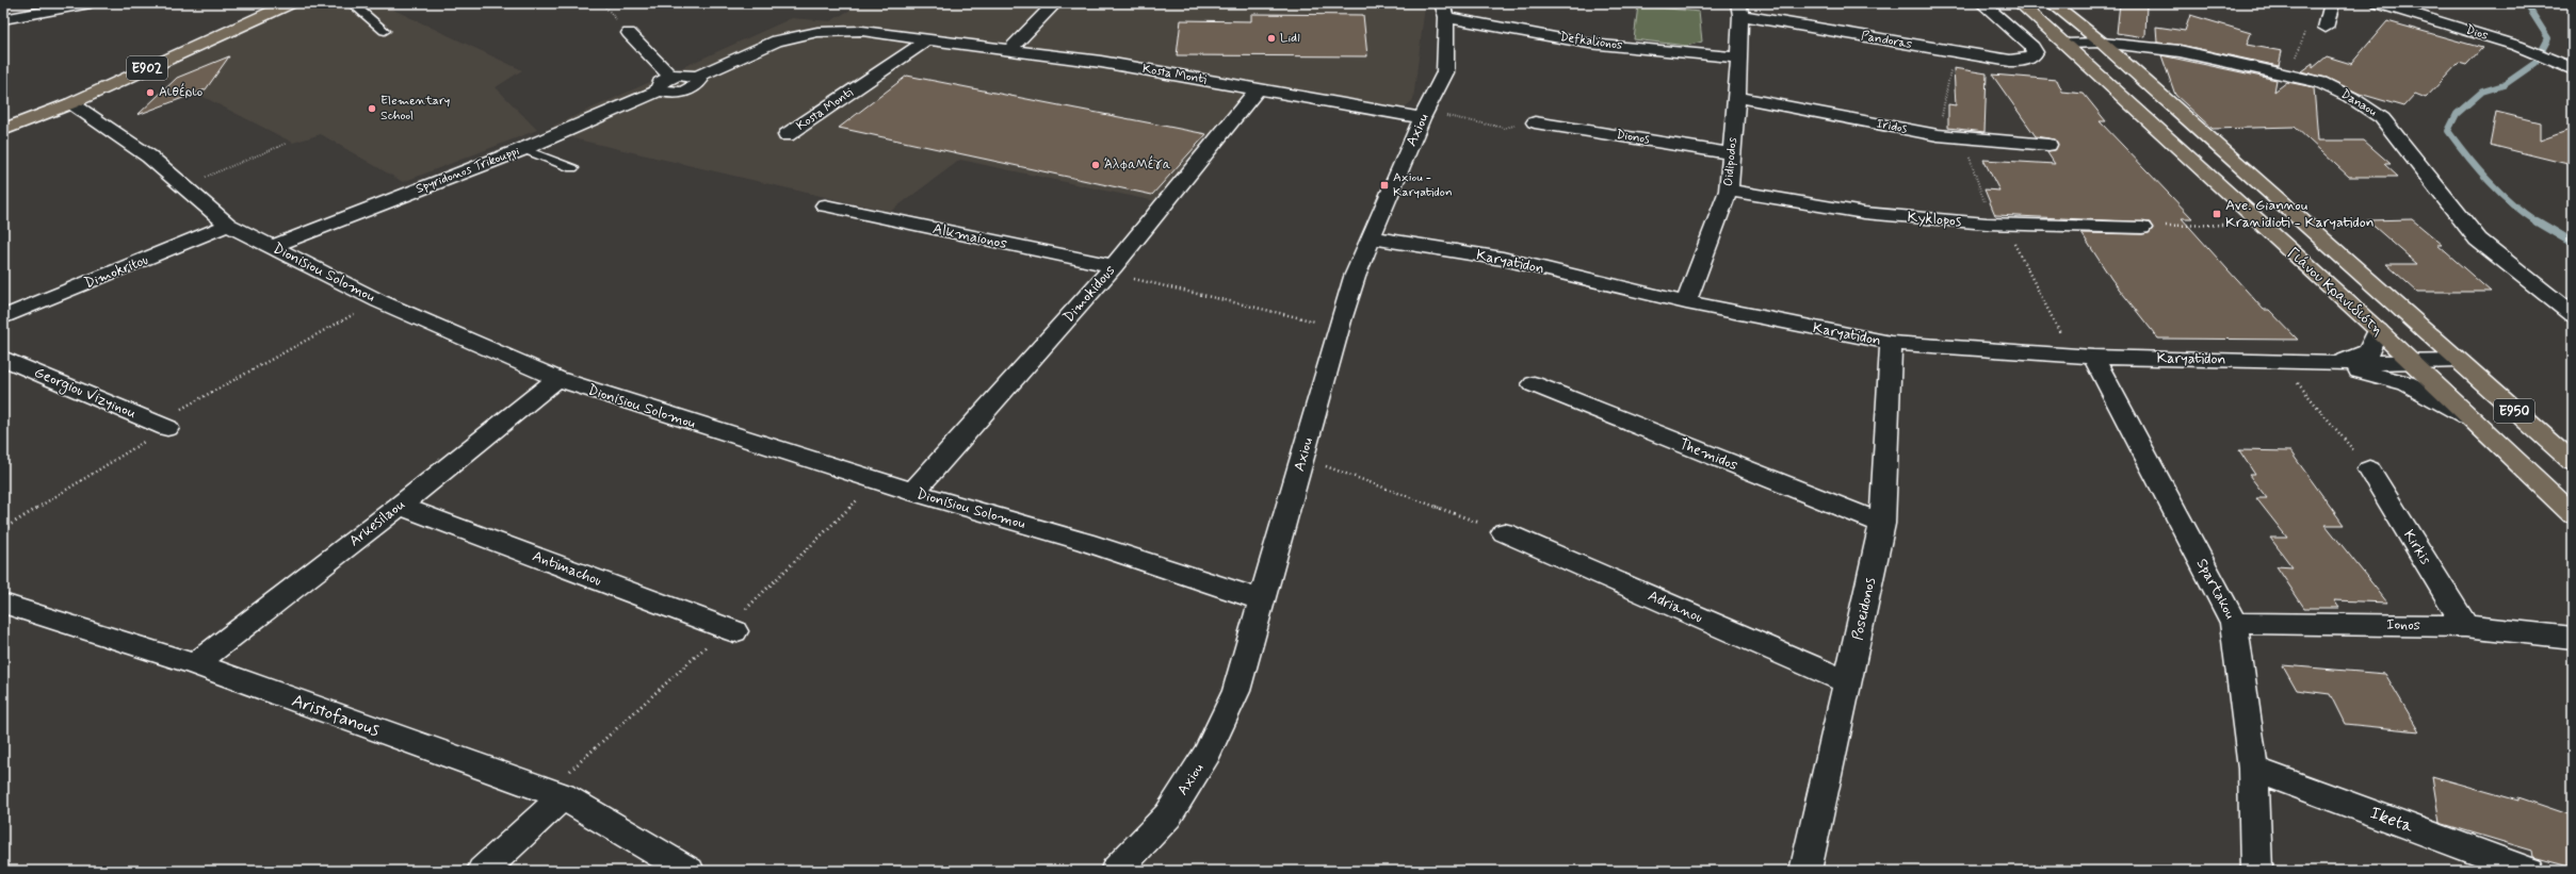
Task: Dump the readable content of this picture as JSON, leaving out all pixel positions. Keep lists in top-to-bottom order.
{
  "streets": {
    "main road": ["E902", "Γιάνου Κρανιδιότη", "E950"],
    "street": [
      "Dios",
      "Pandoras",
      "Defkalionos",
      "Kosta Monti",
      "Danaou",
      "Iridos",
      "Axiou",
      "Dionos",
      "Oidipodos",
      "Spyridonos Trikouppi",
      "Kyklopos",
      "Alkmaionos",
      "Karyatidon",
      "Dimokritou",
      "Dionisiou Solomou",
      "Dimokidous",
      "Georgiou Vizyinou",
      "Themidos",
      "Arkesilaou",
      "Kirkis",
      "Antimachou",
      "Spartakou",
      "Adrianou",
      "Poseidonos",
      "Ionos",
      "Aristofanous",
      "Iketa"
    ]
  },
  "crossings": [
    ["Pandoras", "Oidipodos"],
    ["Defkalionos", "Axiou"],
    ["Defkalionos", "Oidipodos"],
    ["E902", "Dionisiou Solomou"],
    ["Kosta Monti", "Axiou"],
    ["Kosta Monti", "Spyridonos Trikouppi"],
    ["Kosta Monti", "Dimokidous"],
    ["Danaou", "Γιάνου Κρανιδιότη"],
    ["Iridos", "Oidipodos"],
    ["Axiou", "Karyatidon"],
    ["Axiou", "Dionisiou Solomou"],
    ["Dionos", "Oidipodos"],
    ["Oidipodos", "Kyklopos"],
    ["Oidipodos", "Karyatidon"],
    ["Spyridonos Trikouppi", "Dionisiou Solomou"],
    ["Alkmaionos", "Dimokidous"],
    ["Karyatidon", "Γιάνου Κρανιδιότη"],
    ["Karyatidon", "Spartakou"],
    ["Karyatidon", "Poseidonos"],
    ["Dimokritou", "Dionisiou Solomou"],
    ["Dionisiou Solomou", "Dimokidous"],
    ["Dionisiou Solomou", "Arkesilaou"],
    ["Themidos", "Poseidonos"],
    ["Arkesilaou", "Antimachou"],
    ["Arkesilaou", "Aristofanous"],
    ["Kirkis", "Ionos"],
    ["Spartakou", "Ionos"],
    ["Spartakou", "Iketa"],
    ["Adrianou", "Poseidonos"]
  ],
  "places": {
    "other": [
      "Lidl",
      "Αιθέριο",
      "Elementary School",
      "ΆλφαΜέγα"
    ],
    "transit": ["Axiou - Karyatidon", "Ave. Giannou Kranidioti - Karyatidon"]
  }
}
